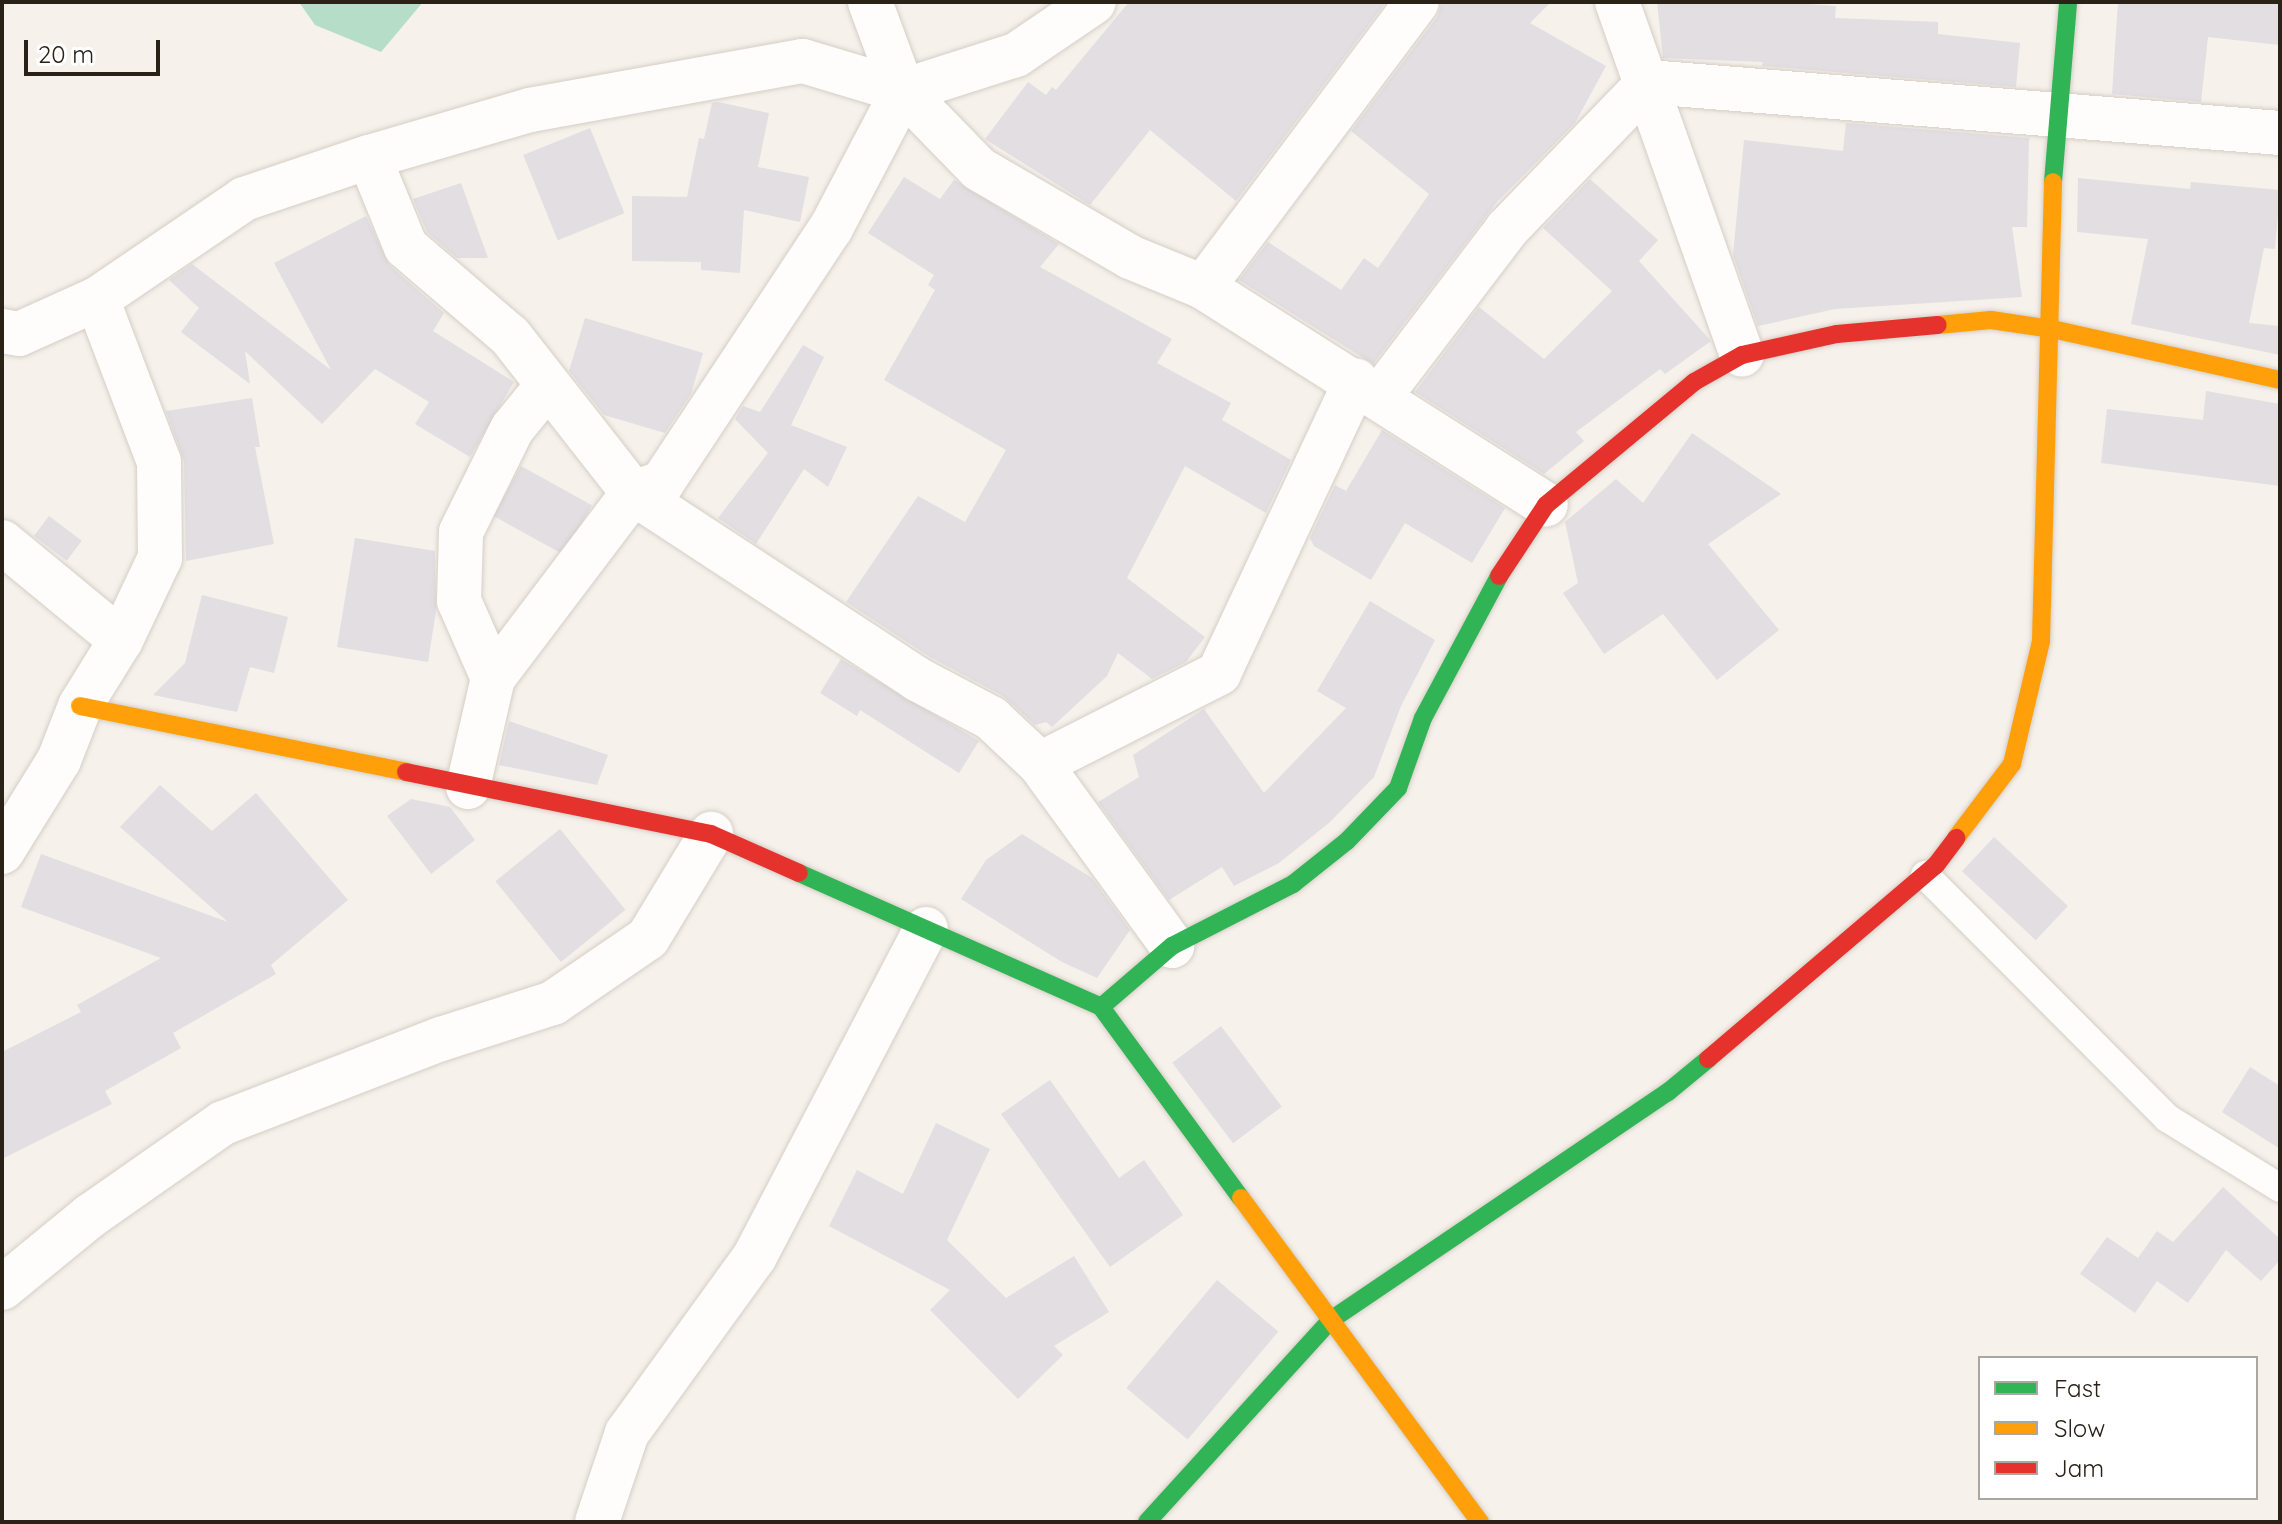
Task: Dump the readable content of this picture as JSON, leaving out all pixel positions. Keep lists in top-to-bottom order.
{
  "legend": ["Fast", "Slow", "Jam"],
  "scale_bar": "20 m"
}
